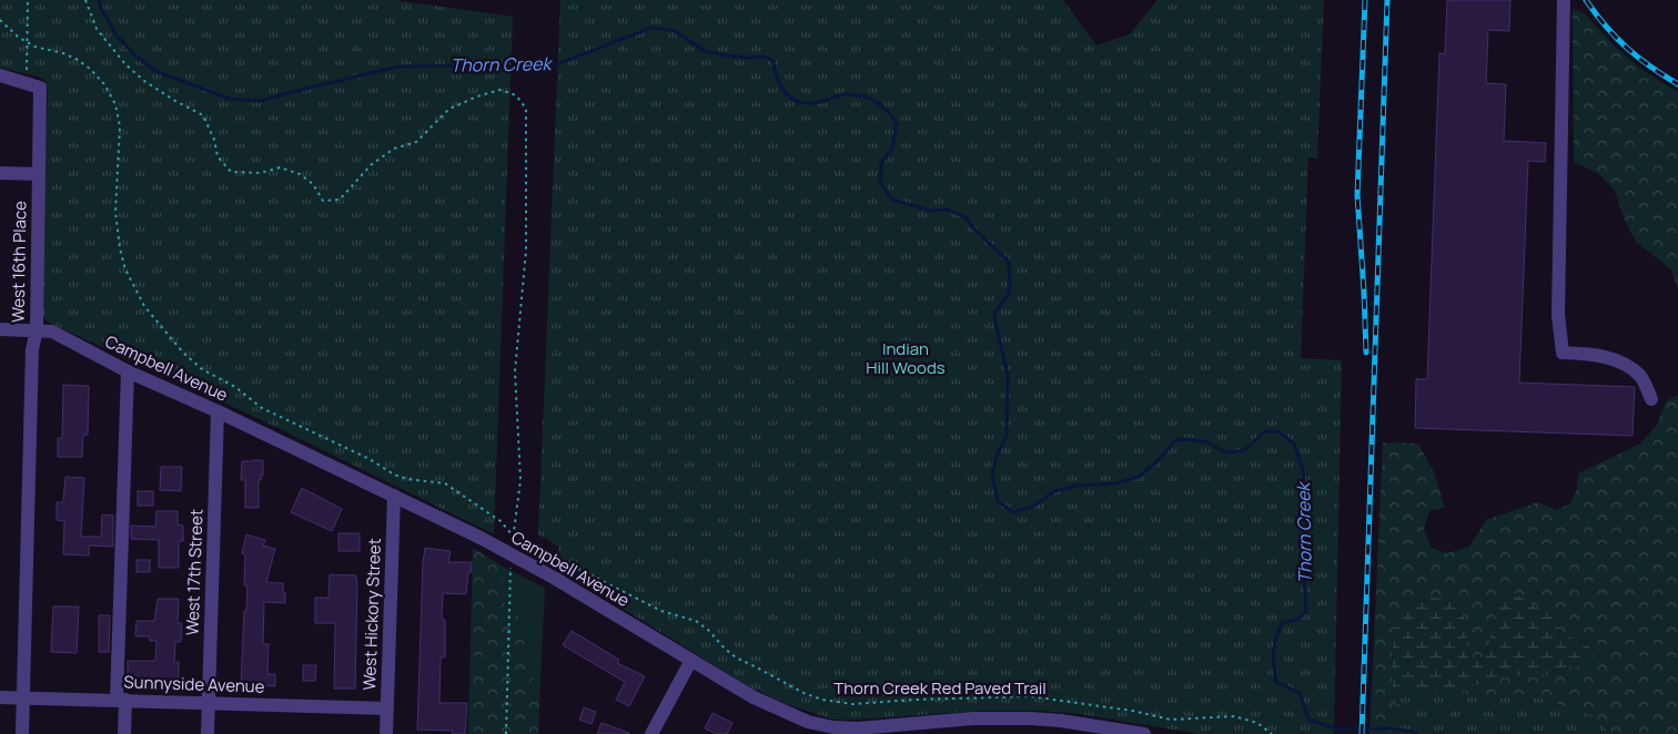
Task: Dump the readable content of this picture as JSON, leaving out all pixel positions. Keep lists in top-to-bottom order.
{
  "streets": {
    "street": [
      "West 16th Place",
      "Campbell Avenue",
      "West 17th Street",
      "West Hickory Street",
      "Sunnyside Avenue"
    ],
    "path": ["Thorn Creek Red Paved Trail"]
  },
  "crossings": [
    ["West 16th Place", "Campbell Avenue"],
    ["West 16th Place", "Sunnyside Avenue"],
    ["Campbell Avenue", "West 17th Street"],
    ["Campbell Avenue", "West Hickory Street"],
    ["West 17th Street", "Sunnyside Avenue"],
    ["West Hickory Street", "Sunnyside Avenue"]
  ],
  "water": ["Thorn Creek"],
  "parks": ["Indian Hill Woods"]
}
